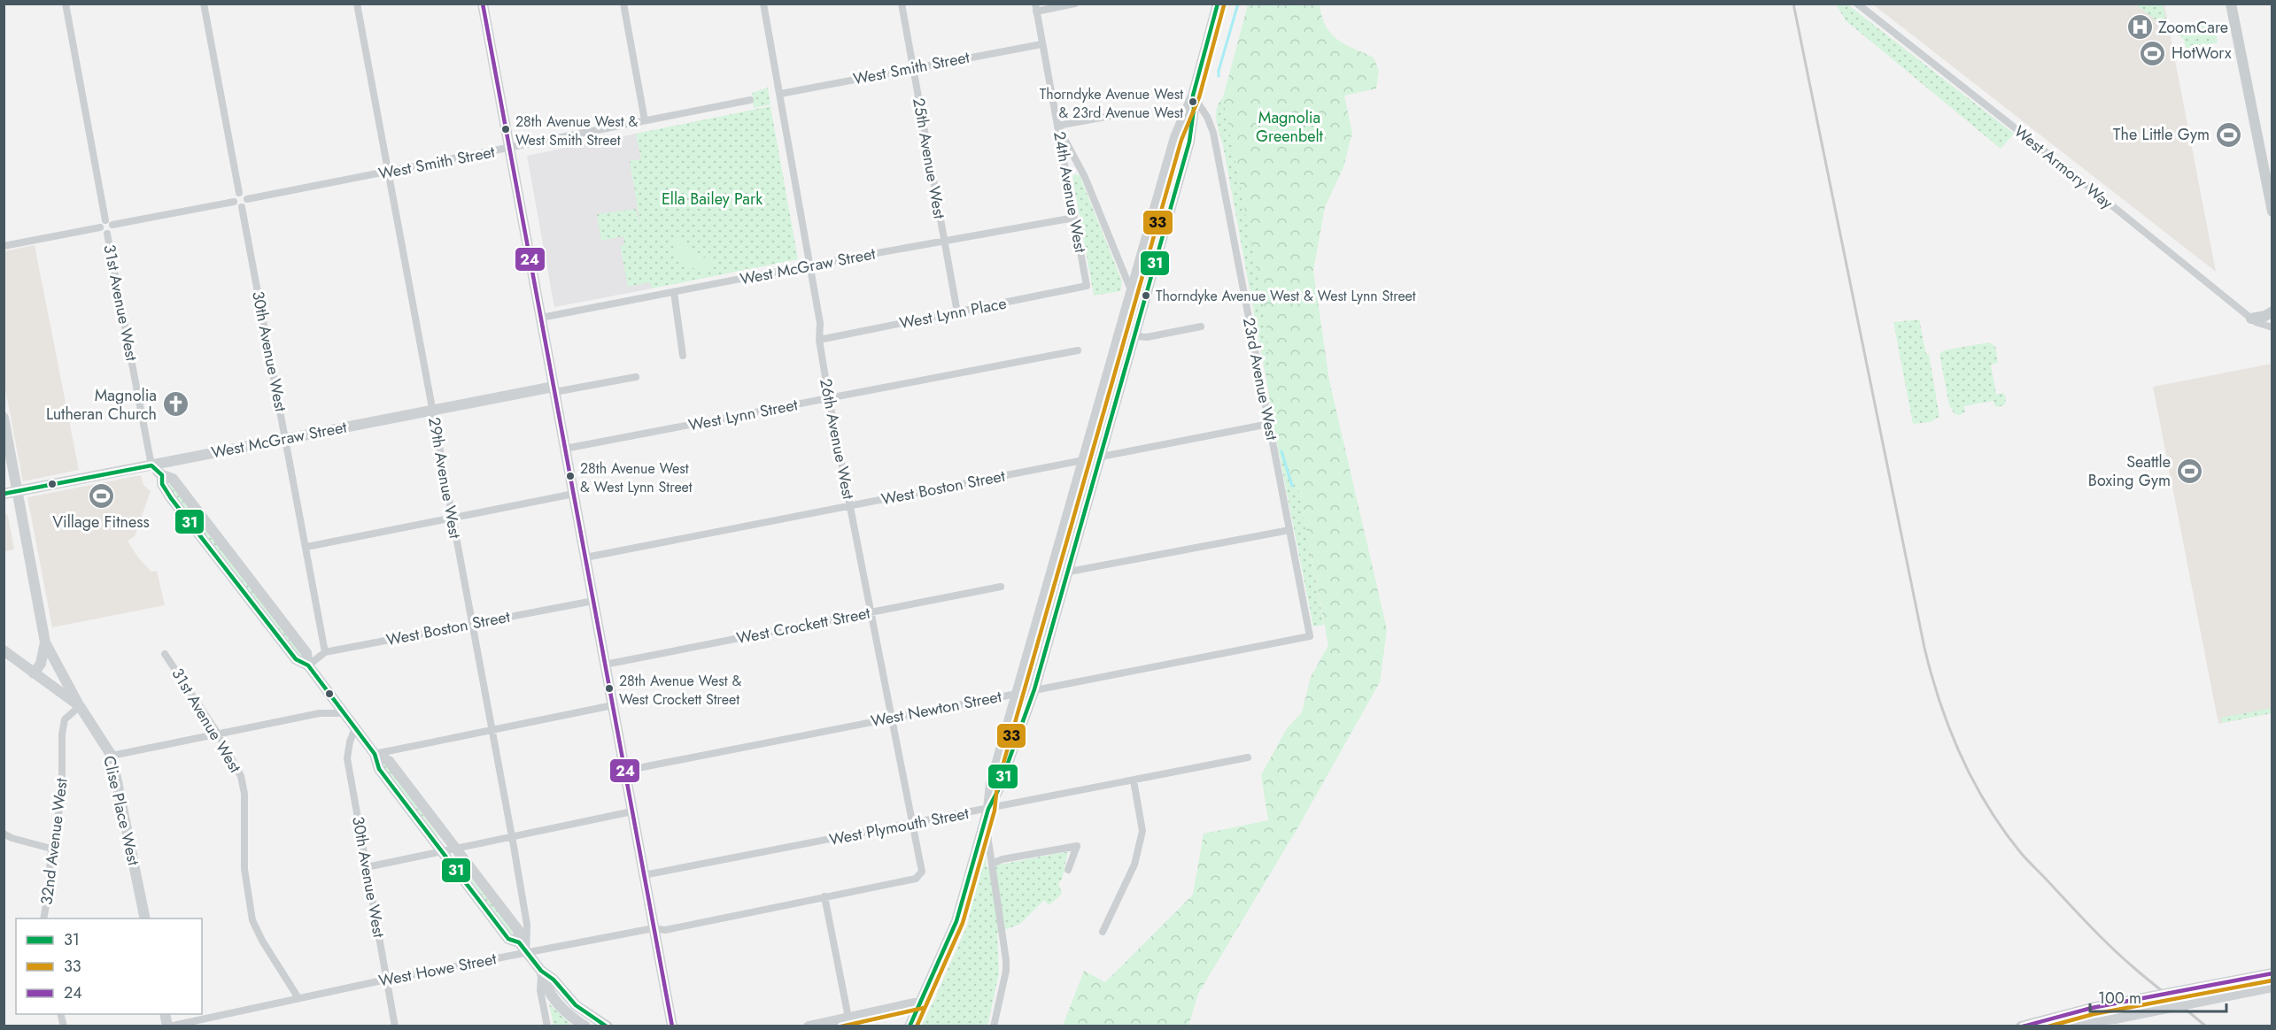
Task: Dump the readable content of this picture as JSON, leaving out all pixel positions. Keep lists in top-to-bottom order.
{
  "streets": {
    "main road": ["West McGraw Street", "Clise Place West"],
    "street": [
      "West Smith Street",
      "25th Avenue West",
      "West Armory Way",
      "24th Avenue West",
      "31st Avenue West",
      "West Lynn Place",
      "30th Avenue West",
      "23rd Avenue West",
      "West Lynn Street",
      "26th Avenue West",
      "29th Avenue West",
      "West Boston Street",
      "West Crockett Street",
      "West Newton Street",
      "West Plymouth Street",
      "32nd Avenue West",
      "West Howe Street"
    ]
  },
  "crossings": [
    ["West Smith Street", "25th Avenue West"],
    ["West Smith Street", "24th Avenue West"],
    ["West Smith Street", "30th Avenue West"],
    ["West Smith Street", "26th Avenue West"],
    ["West Smith Street", "29th Avenue West"],
    ["25th Avenue West", "West McGraw Street"],
    ["25th Avenue West", "West Lynn Place"],
    ["24th Avenue West", "West McGraw Street"],
    ["24th Avenue West", "West Lynn Place"],
    ["West McGraw Street", "31st Avenue West"],
    ["West McGraw Street", "30th Avenue West"],
    ["West McGraw Street", "26th Avenue West"],
    ["West McGraw Street", "29th Avenue West"],
    ["31st Avenue West", "West Howe Street"],
    ["West Lynn Place", "26th Avenue West"],
    ["30th Avenue West", "West Boston Street"],
    ["30th Avenue West", "West Howe Street"],
    ["23rd Avenue West", "West Boston Street"],
    ["23rd Avenue West", "West Newton Street"],
    ["West Lynn Street", "26th Avenue West"],
    ["26th Avenue West", "West Boston Street"],
    ["26th Avenue West", "West Crockett Street"],
    ["26th Avenue West", "West Newton Street"],
    ["26th Avenue West", "West Plymouth Street"],
    ["26th Avenue West", "West Howe Street"],
    ["29th Avenue West", "West Boston Street"],
    ["29th Avenue West", "West Howe Street"],
    ["Clise Place West", "32nd Avenue West"]
  ],
  "parks": ["Magnolia Greenbelt", "Ella Bailey Park"],
  "places": {
    "hospital": ["ZoomCare"],
    "sports": [
      "HotWorx",
      "The Little Gym",
      "Seattle Boxing Gym",
      "Village Fitness"
    ],
    "other": [
      "Thorndyke Avenue West & 23rd Avenue West",
      "28th Avenue West & West Smith Street",
      "Thorndyke Avenue West & West Lynn Street",
      "28th Avenue West & West Lynn Street",
      "28th Avenue West & West Crockett Street"
    ],
    "church": ["Magnolia Lutheran Church"]
  },
  "lines": ["transit line 31", "transit line 24", "transit line 33"],
  "legend": ["31", "33", "24"],
  "scale_bar": "100 m"
}
